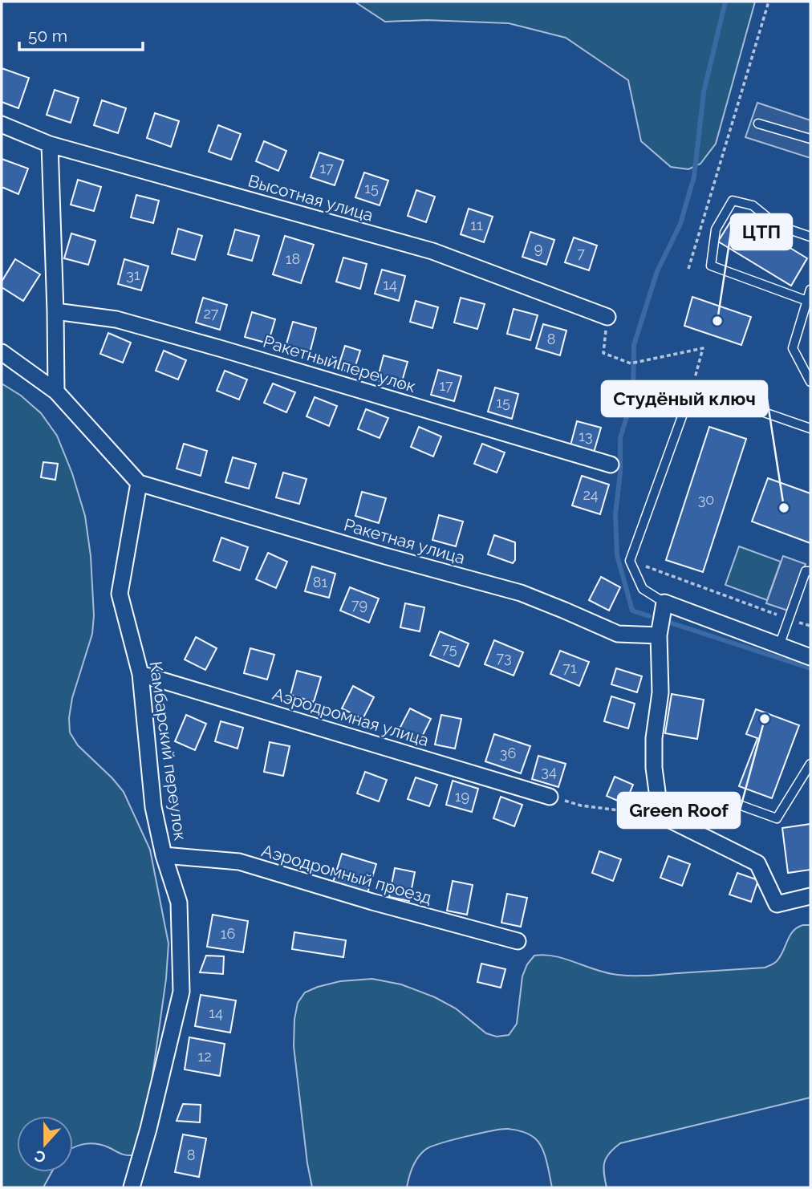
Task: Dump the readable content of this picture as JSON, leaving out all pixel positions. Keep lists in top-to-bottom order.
{
  "streets": {
    "street": [
      "Высотная улица",
      "Ракетный переулок",
      "Ракетная улица",
      "Аэродромная улица",
      "Камбарский переулок",
      "Аэродромный проезд"
    ]
  },
  "crossings": [
    ["Ракетная улица", "Камбарский переулок"],
    ["Аэродромная улица", "Камбарский переулок"],
    ["Камбарский переулок", "Аэродромный проезд"]
  ],
  "places": ["ЦТП", "Студёный ключ", "Green Roof"],
  "house_numbers": [
    "17",
    "15",
    "11",
    "9",
    "7",
    "18",
    "31",
    "14",
    "27",
    "8",
    "17",
    "15",
    "13",
    "24",
    "30",
    "81",
    "79",
    "75",
    "73",
    "71",
    "36",
    "34",
    "19",
    "16",
    "14",
    "12",
    "8"
  ],
  "scale_bar": "50 m",
  "north": "bottom"
}
